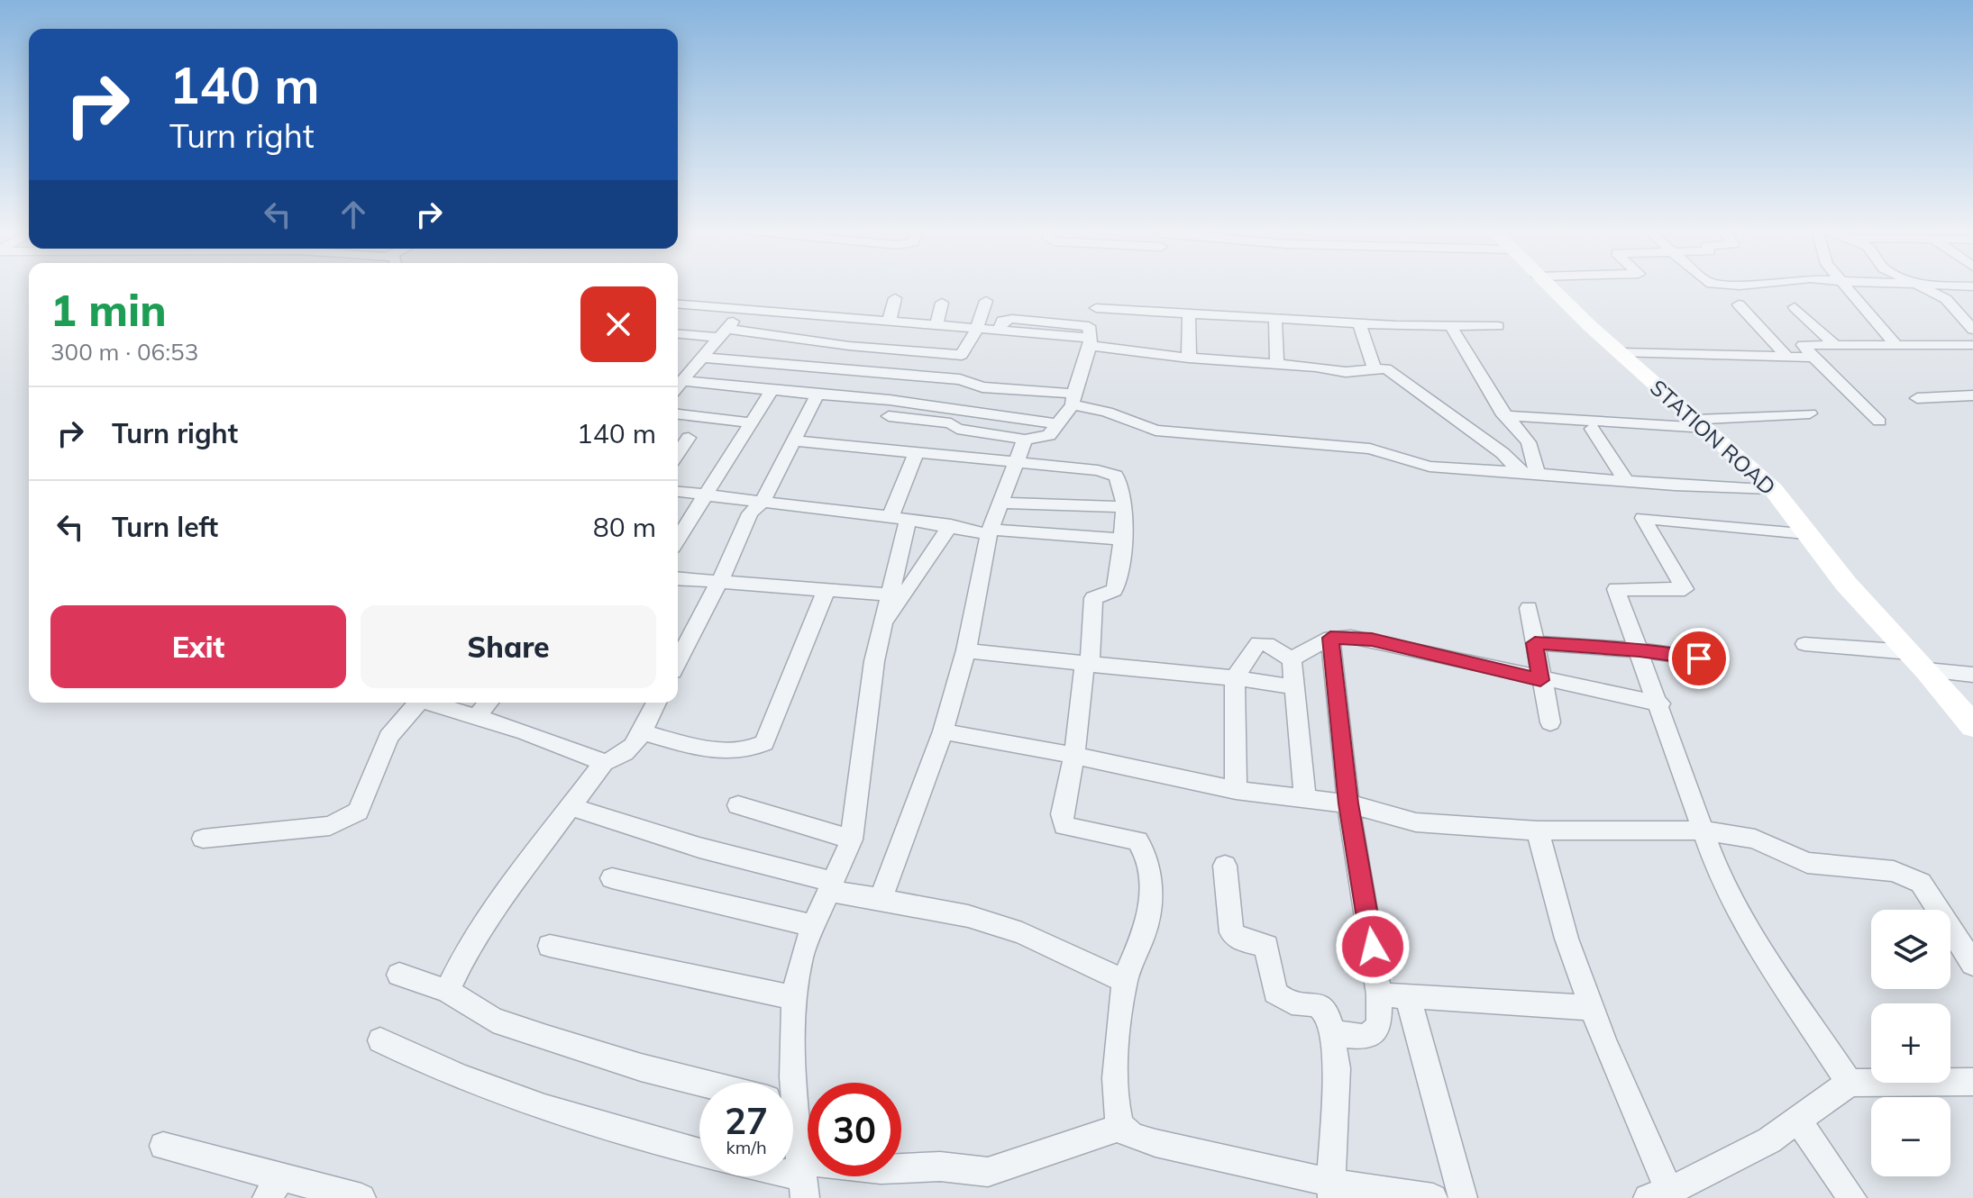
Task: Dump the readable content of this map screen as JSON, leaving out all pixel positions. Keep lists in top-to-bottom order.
{
  "streets": {
    "main road": ["STATION ROAD"]
  },
  "page": {
    "turn": ["140 m", "Turn right"],
    "heading": ["1 min", "300 m · 06:53"],
    "list": [
      {
        "name": "Turn right",
        "value": "140 m"
      },
      {
        "name": "Turn left",
        "value": "80 m"
      }
    ],
    "buttons": ["Exit", "Share"],
    "map_buttons": ["+", "−"],
    "speed": "27 km/h",
    "limit": "30"
  }
}
